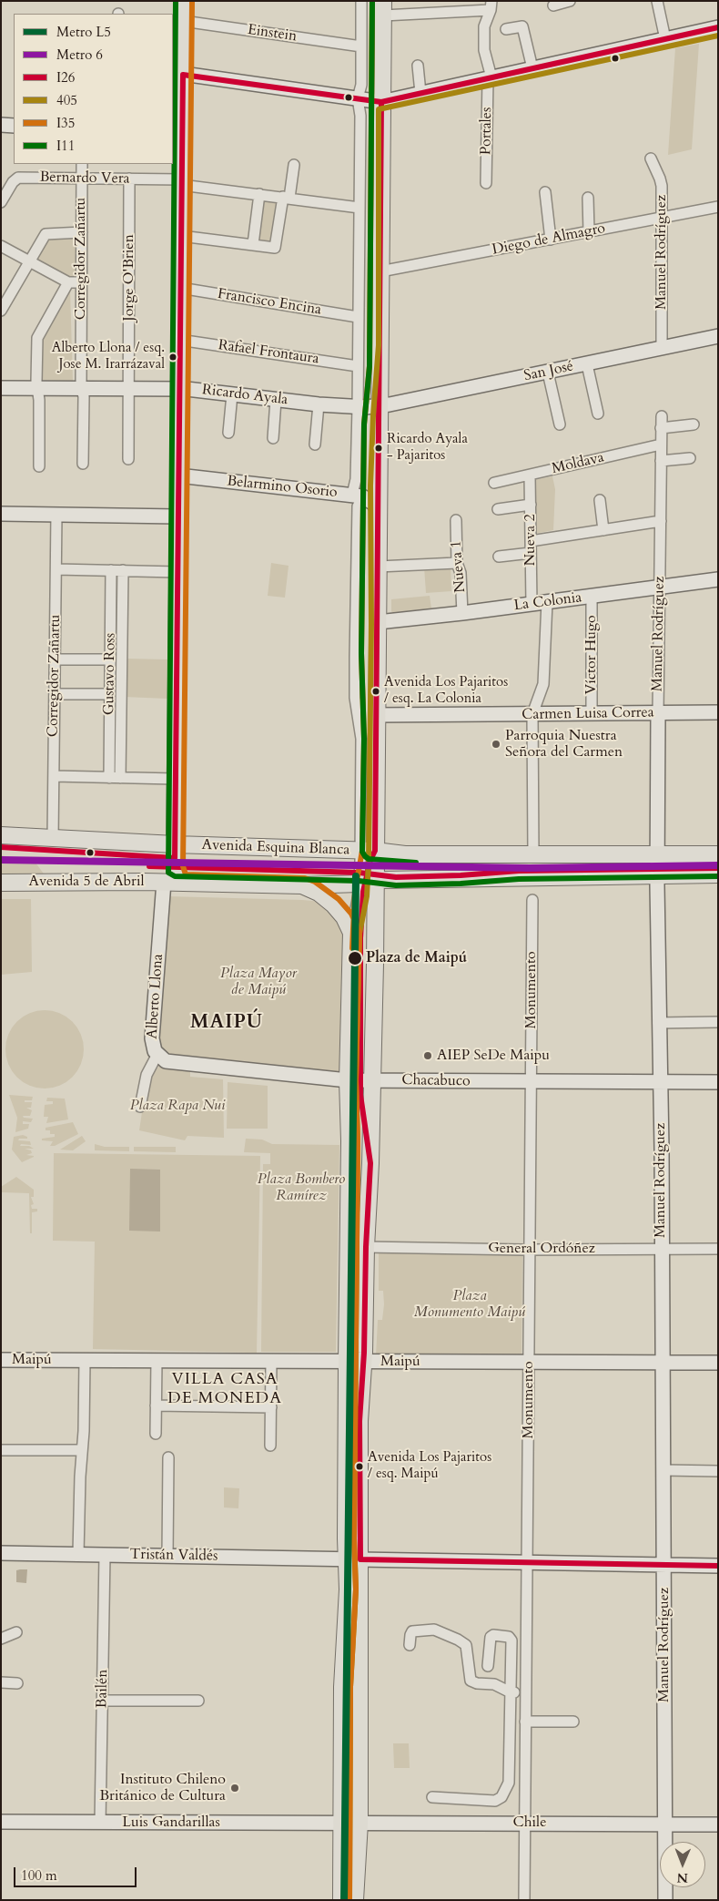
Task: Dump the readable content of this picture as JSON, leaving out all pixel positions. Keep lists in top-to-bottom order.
{
  "streets": {
    "main road": ["Avenida Esquina Blanca", "Avenida 5 de Abril"],
    "street": [
      "Einstein",
      "Portales",
      "Bernardo Vera",
      "Diego de Almagro",
      "Manuel Rodríguez",
      "Corregidor Zañartu",
      "Jorge O'Brien",
      "Francisco Encina",
      "Rafael Frontaura",
      "San José",
      "Ricardo Ayala",
      "Moldava",
      "Belarmino Osorio",
      "Nueva 2",
      "Nueva 1",
      "La Colonia",
      "Víctor Hugo",
      "Gustavo Ross",
      "Carmen Luisa Correa",
      "Monumento",
      "Alberto Llona",
      "Chacabuco",
      "General Ordóñez",
      "Maipú",
      "Tristán Valdés",
      "Bailén",
      "Luis Gandarillas",
      "Chile"
    ]
  },
  "crossings": [
    ["Bernardo Vera", "Corregidor Zañartu"],
    ["Bernardo Vera", "Jorge O'Brien"],
    ["Diego de Almagro", "Manuel Rodríguez"],
    ["Manuel Rodríguez", "San José"],
    ["Manuel Rodríguez", "Moldava"],
    ["Manuel Rodríguez", "La Colonia"],
    ["Manuel Rodríguez", "Carmen Luisa Correa"],
    ["Manuel Rodríguez", "Avenida 5 de Abril"],
    ["Manuel Rodríguez", "Chacabuco"],
    ["Manuel Rodríguez", "General Ordóñez"],
    ["Manuel Rodríguez", "Maipú"],
    ["Manuel Rodríguez", "Tristán Valdés"],
    ["Manuel Rodríguez", "Chile"],
    ["Corregidor Zañartu", "Ricardo Ayala"],
    ["Corregidor Zañartu", "Avenida Esquina Blanca"],
    ["Jorge O'Brien", "Ricardo Ayala"],
    ["San José", "Ricardo Ayala"],
    ["Moldava", "Nueva 2"],
    ["Nueva 2", "La Colonia"],
    ["Nueva 1", "La Colonia"],
    ["La Colonia", "Víctor Hugo"],
    ["Víctor Hugo", "Carmen Luisa Correa"],
    ["Avenida 5 de Abril", "Alberto Llona"],
    ["Monumento", "Chacabuco"],
    ["Monumento", "General Ordóñez"],
    ["Monumento", "Maipú"],
    ["Monumento", "Tristán Valdés"],
    ["Monumento", "Chile"],
    ["Alberto Llona", "Chacabuco"],
    ["Tristán Valdés", "Bailén"],
    ["Bailén", "Luis Gandarillas"],
    ["Luis Gandarillas", "Chile"]
  ],
  "districts": ["MAIPÚ", "VILLA CASA DE MONEDA"],
  "parks": [
    "Plaza Mayor de Maipú",
    "Plaza Rapa Nui",
    "Plaza Bombero Ramírez",
    "Plaza Monumento Maipú"
  ],
  "places": [
    "Alberto Llona / esq. Jose M. Irarrázaval",
    "Ricardo Ayala - Pajaritos",
    "Avenida Los Pajaritos / esq. La Colonia",
    "Parroquia Nuestra Señora del Carmen",
    "Plaza de Maipú",
    "AIEP SeDe Maipu",
    "Avenida Los Pajaritos / esq. Maipú",
    "Instituto Chileno Británico de Cultura"
  ],
  "lines": [
    "transit line I35",
    "transit line I11",
    "transit line I26",
    "transit line 405",
    "metro line 6",
    "metro line L5"
  ],
  "legend": [
    "Metro L5",
    "Metro 6",
    "I26",
    "405",
    "I35",
    "I11"
  ],
  "scale_bar": "100 m",
  "north": "bottom"
}
